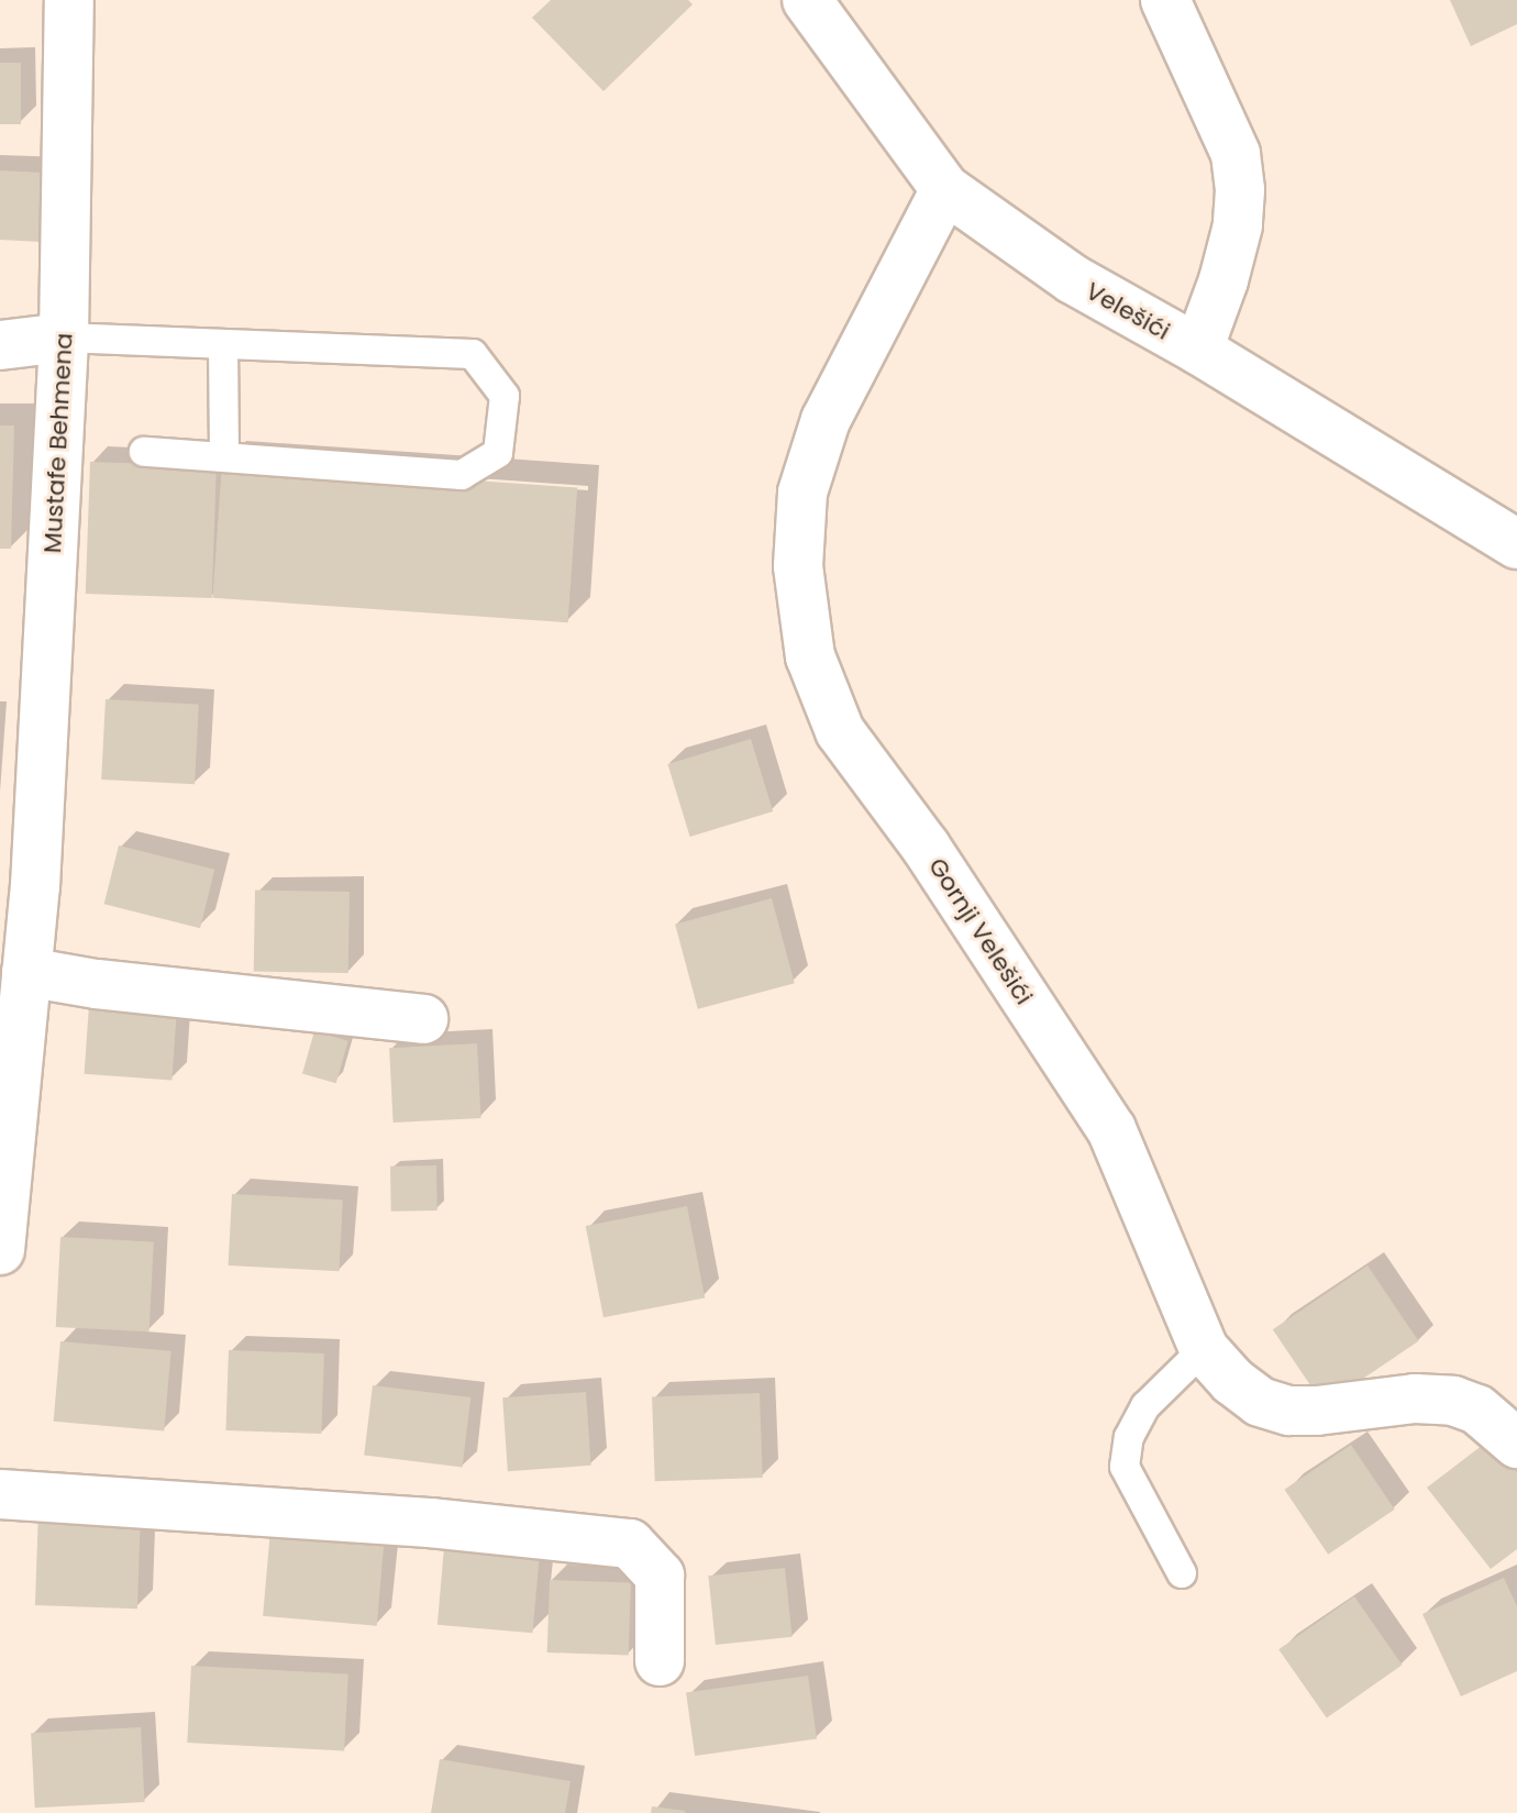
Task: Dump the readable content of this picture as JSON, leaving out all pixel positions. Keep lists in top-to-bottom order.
{
  "streets": {
    "street": ["Velešići", "Mustafe Behmena", "Gornji Velešići"]
  },
  "crossings": [
    ["Velešići", "Gornji Velešići"]
  ]
}
